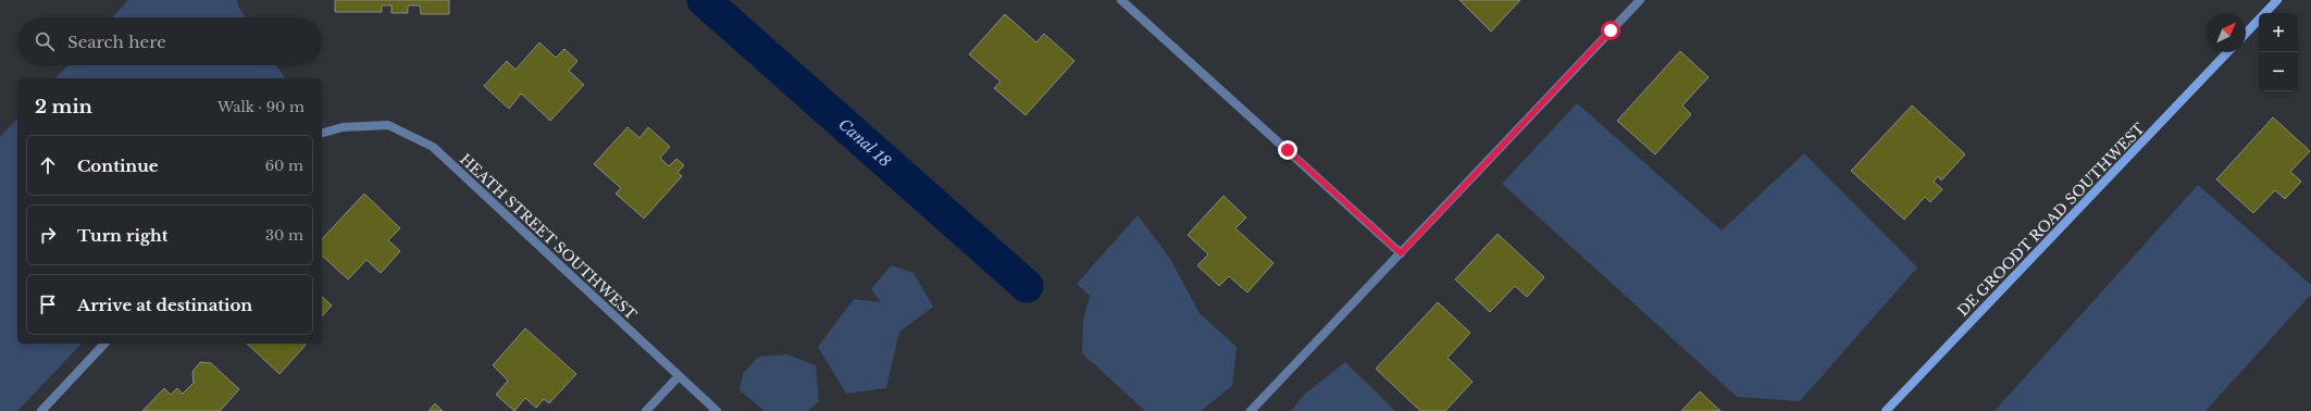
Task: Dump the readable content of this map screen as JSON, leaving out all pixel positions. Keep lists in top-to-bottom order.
{
  "streets": {
    "street": ["DE GROODT ROAD SOUTHWEST", "HEATH STREET SOUTHWEST"]
  },
  "water": ["Canal 18"],
  "north": "top right",
  "page": {
    "map_buttons": ["+", "−"],
    "search": "Search here",
    "heading": ["2 min", "Walk · 90 m"],
    "list": [
      ["Continue", "60 m"],
      ["Turn right", "30 m"],
      "Arrive at destination"
    ]
  }
}
